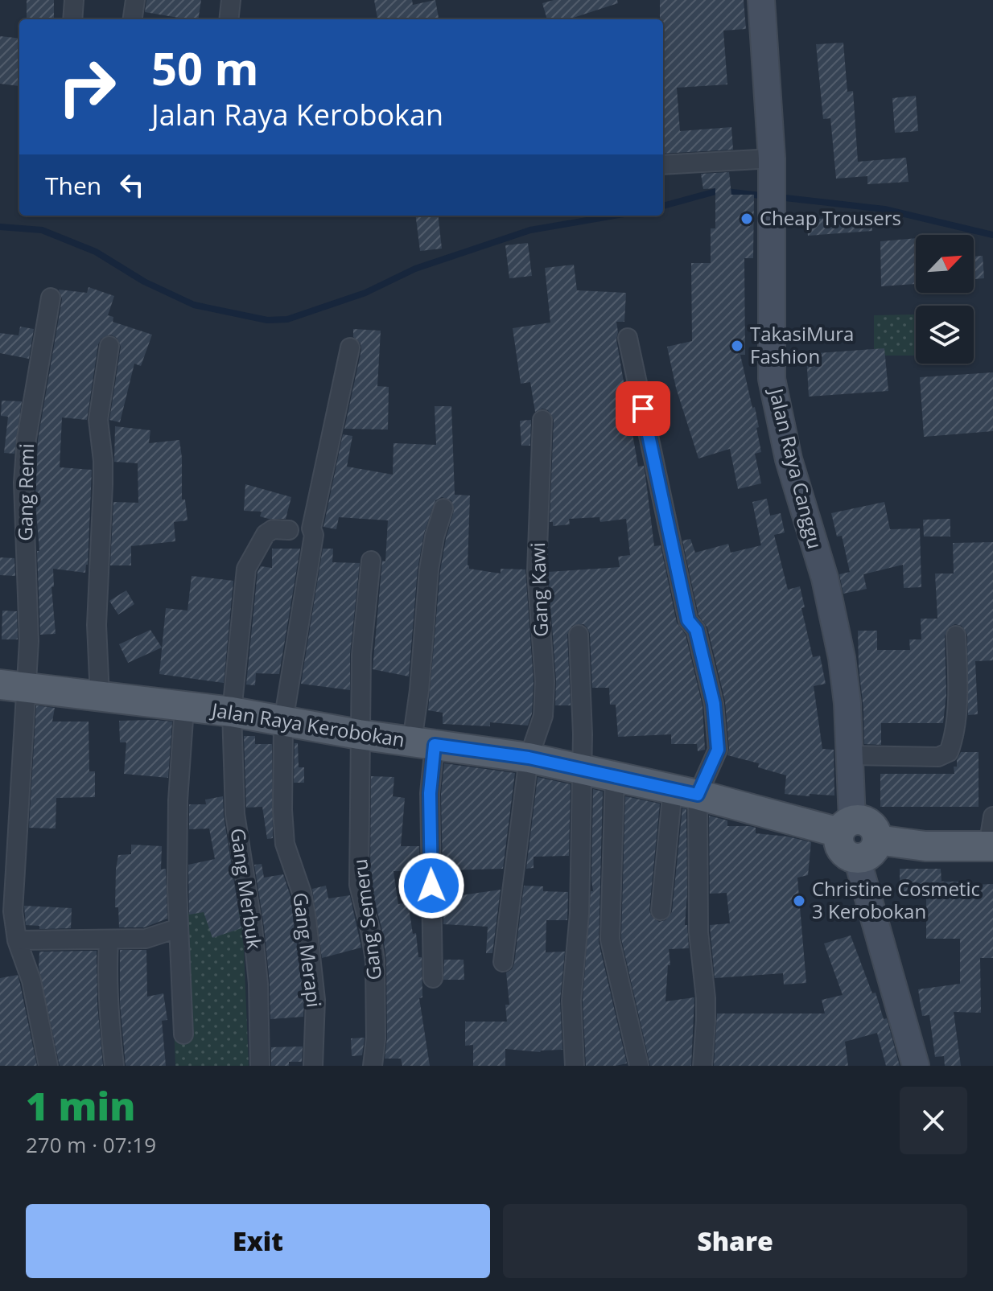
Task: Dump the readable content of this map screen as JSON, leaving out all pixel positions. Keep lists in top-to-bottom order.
{
  "streets": {
    "main road": ["Jalan Raya Canggu", "Jalan Raya Kerobokan"],
    "street": [
      "Gang Remi",
      "Gang Kawi",
      "Gang Merbuk",
      "Gang Semeru",
      "Gang Merapi"
    ]
  },
  "crossings": [
    ["Jalan Raya Canggu", "Jalan Raya Kerobokan"],
    ["Gang Remi", "Jalan Raya Kerobokan"],
    ["Gang Kawi", "Jalan Raya Kerobokan"],
    ["Jalan Raya Kerobokan", "Gang Merbuk"],
    ["Jalan Raya Kerobokan", "Gang Semeru"],
    ["Jalan Raya Kerobokan", "Gang Merapi"]
  ],
  "places": ["Cheap Trousers", "TakasiMura Fashion", "Christine Cosmetic 3 Kerobokan"],
  "north": "top right",
  "page": {
    "turn": ["50 m", "Jalan Raya Kerobokan"],
    "then": "Then",
    "heading": ["1 min", "270 m · 07:19"],
    "buttons": ["Exit", "Share"]
  }
}
